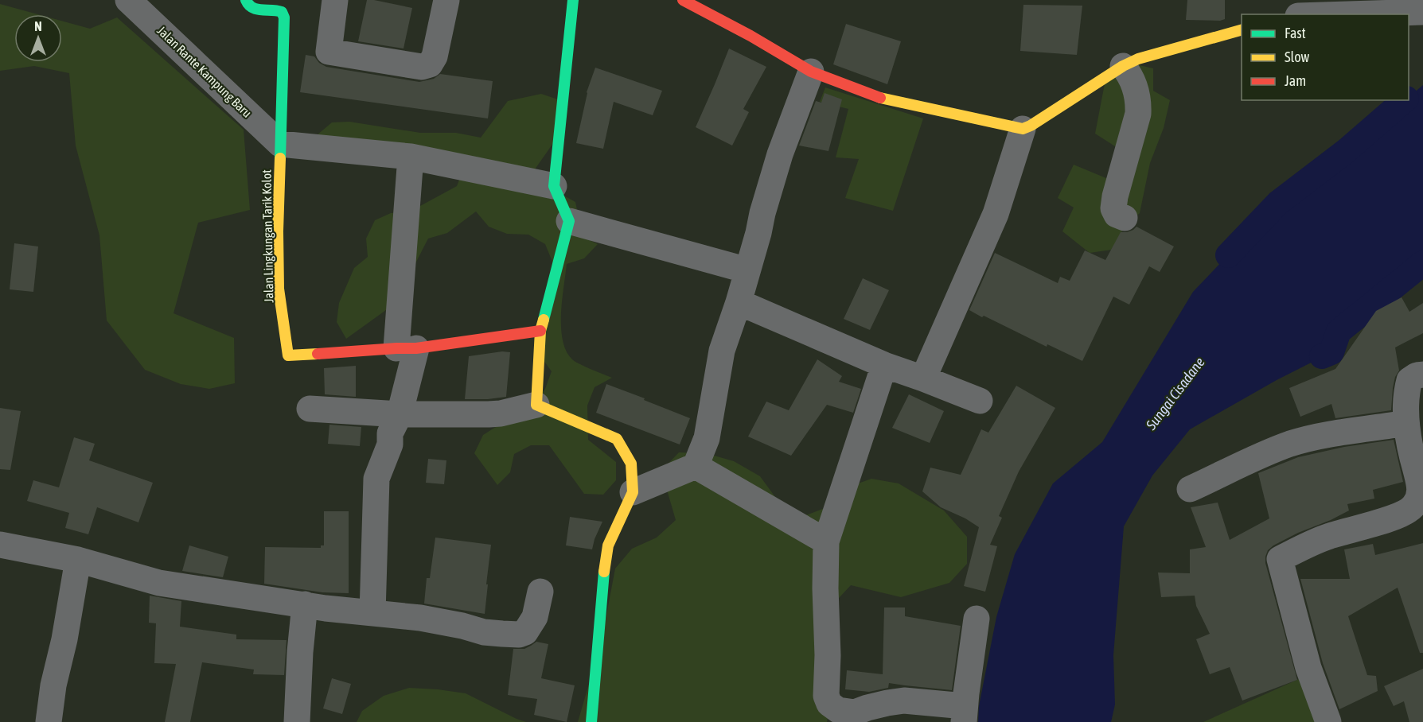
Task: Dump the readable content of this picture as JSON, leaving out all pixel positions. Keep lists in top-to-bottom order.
{
  "streets": {
    "street": ["Jalan Rante Kampung Baru", "Jalan Lingkungan Tarik Kolot"]
  },
  "crossings": [
    ["Jalan Rante Kampung Baru", "Jalan Lingkungan Tarik Kolot"]
  ],
  "water": ["Sungai Cisadane"],
  "legend": ["Fast", "Slow", "Jam"],
  "north": "top"
}
